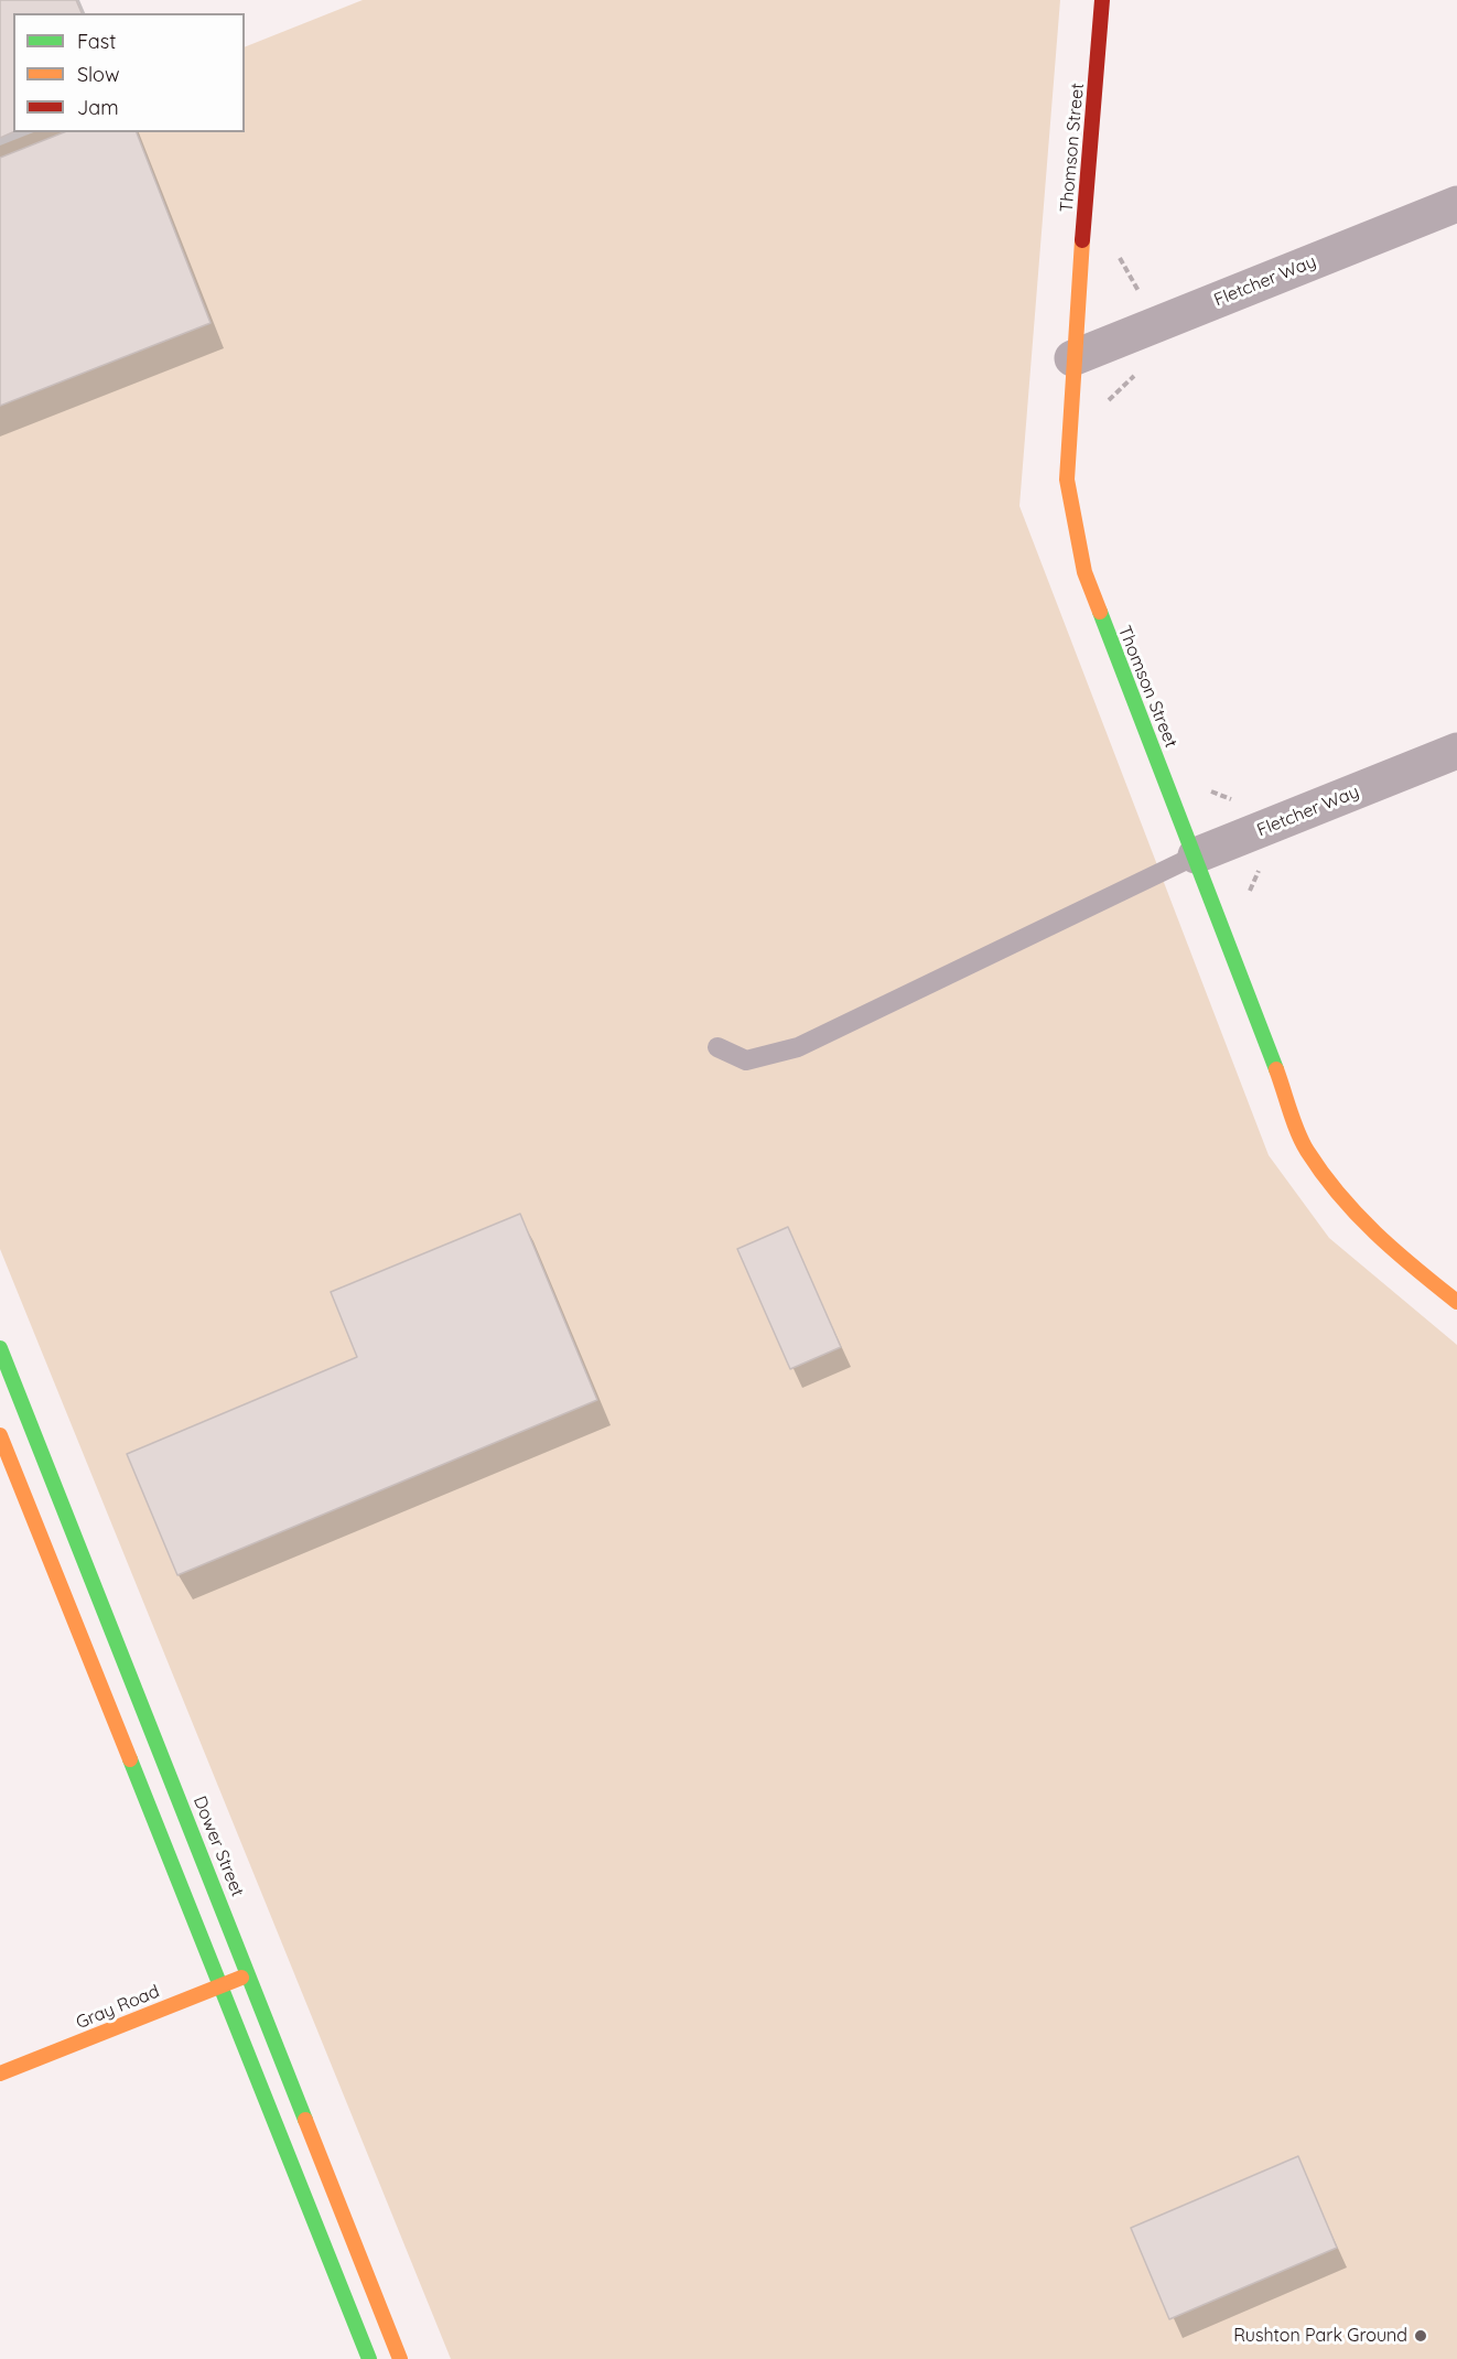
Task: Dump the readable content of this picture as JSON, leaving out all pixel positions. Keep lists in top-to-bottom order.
{
  "streets": {
    "street": [
      "Thomson Street",
      "Fletcher Way",
      "Dower Street",
      "Gray Road"
    ]
  },
  "crossings": [
    ["Thomson Street", "Fletcher Way"],
    ["Dower Street", "Gray Road"]
  ],
  "places": ["Rushton Park Ground"],
  "legend": ["Fast", "Slow", "Jam"]
}
